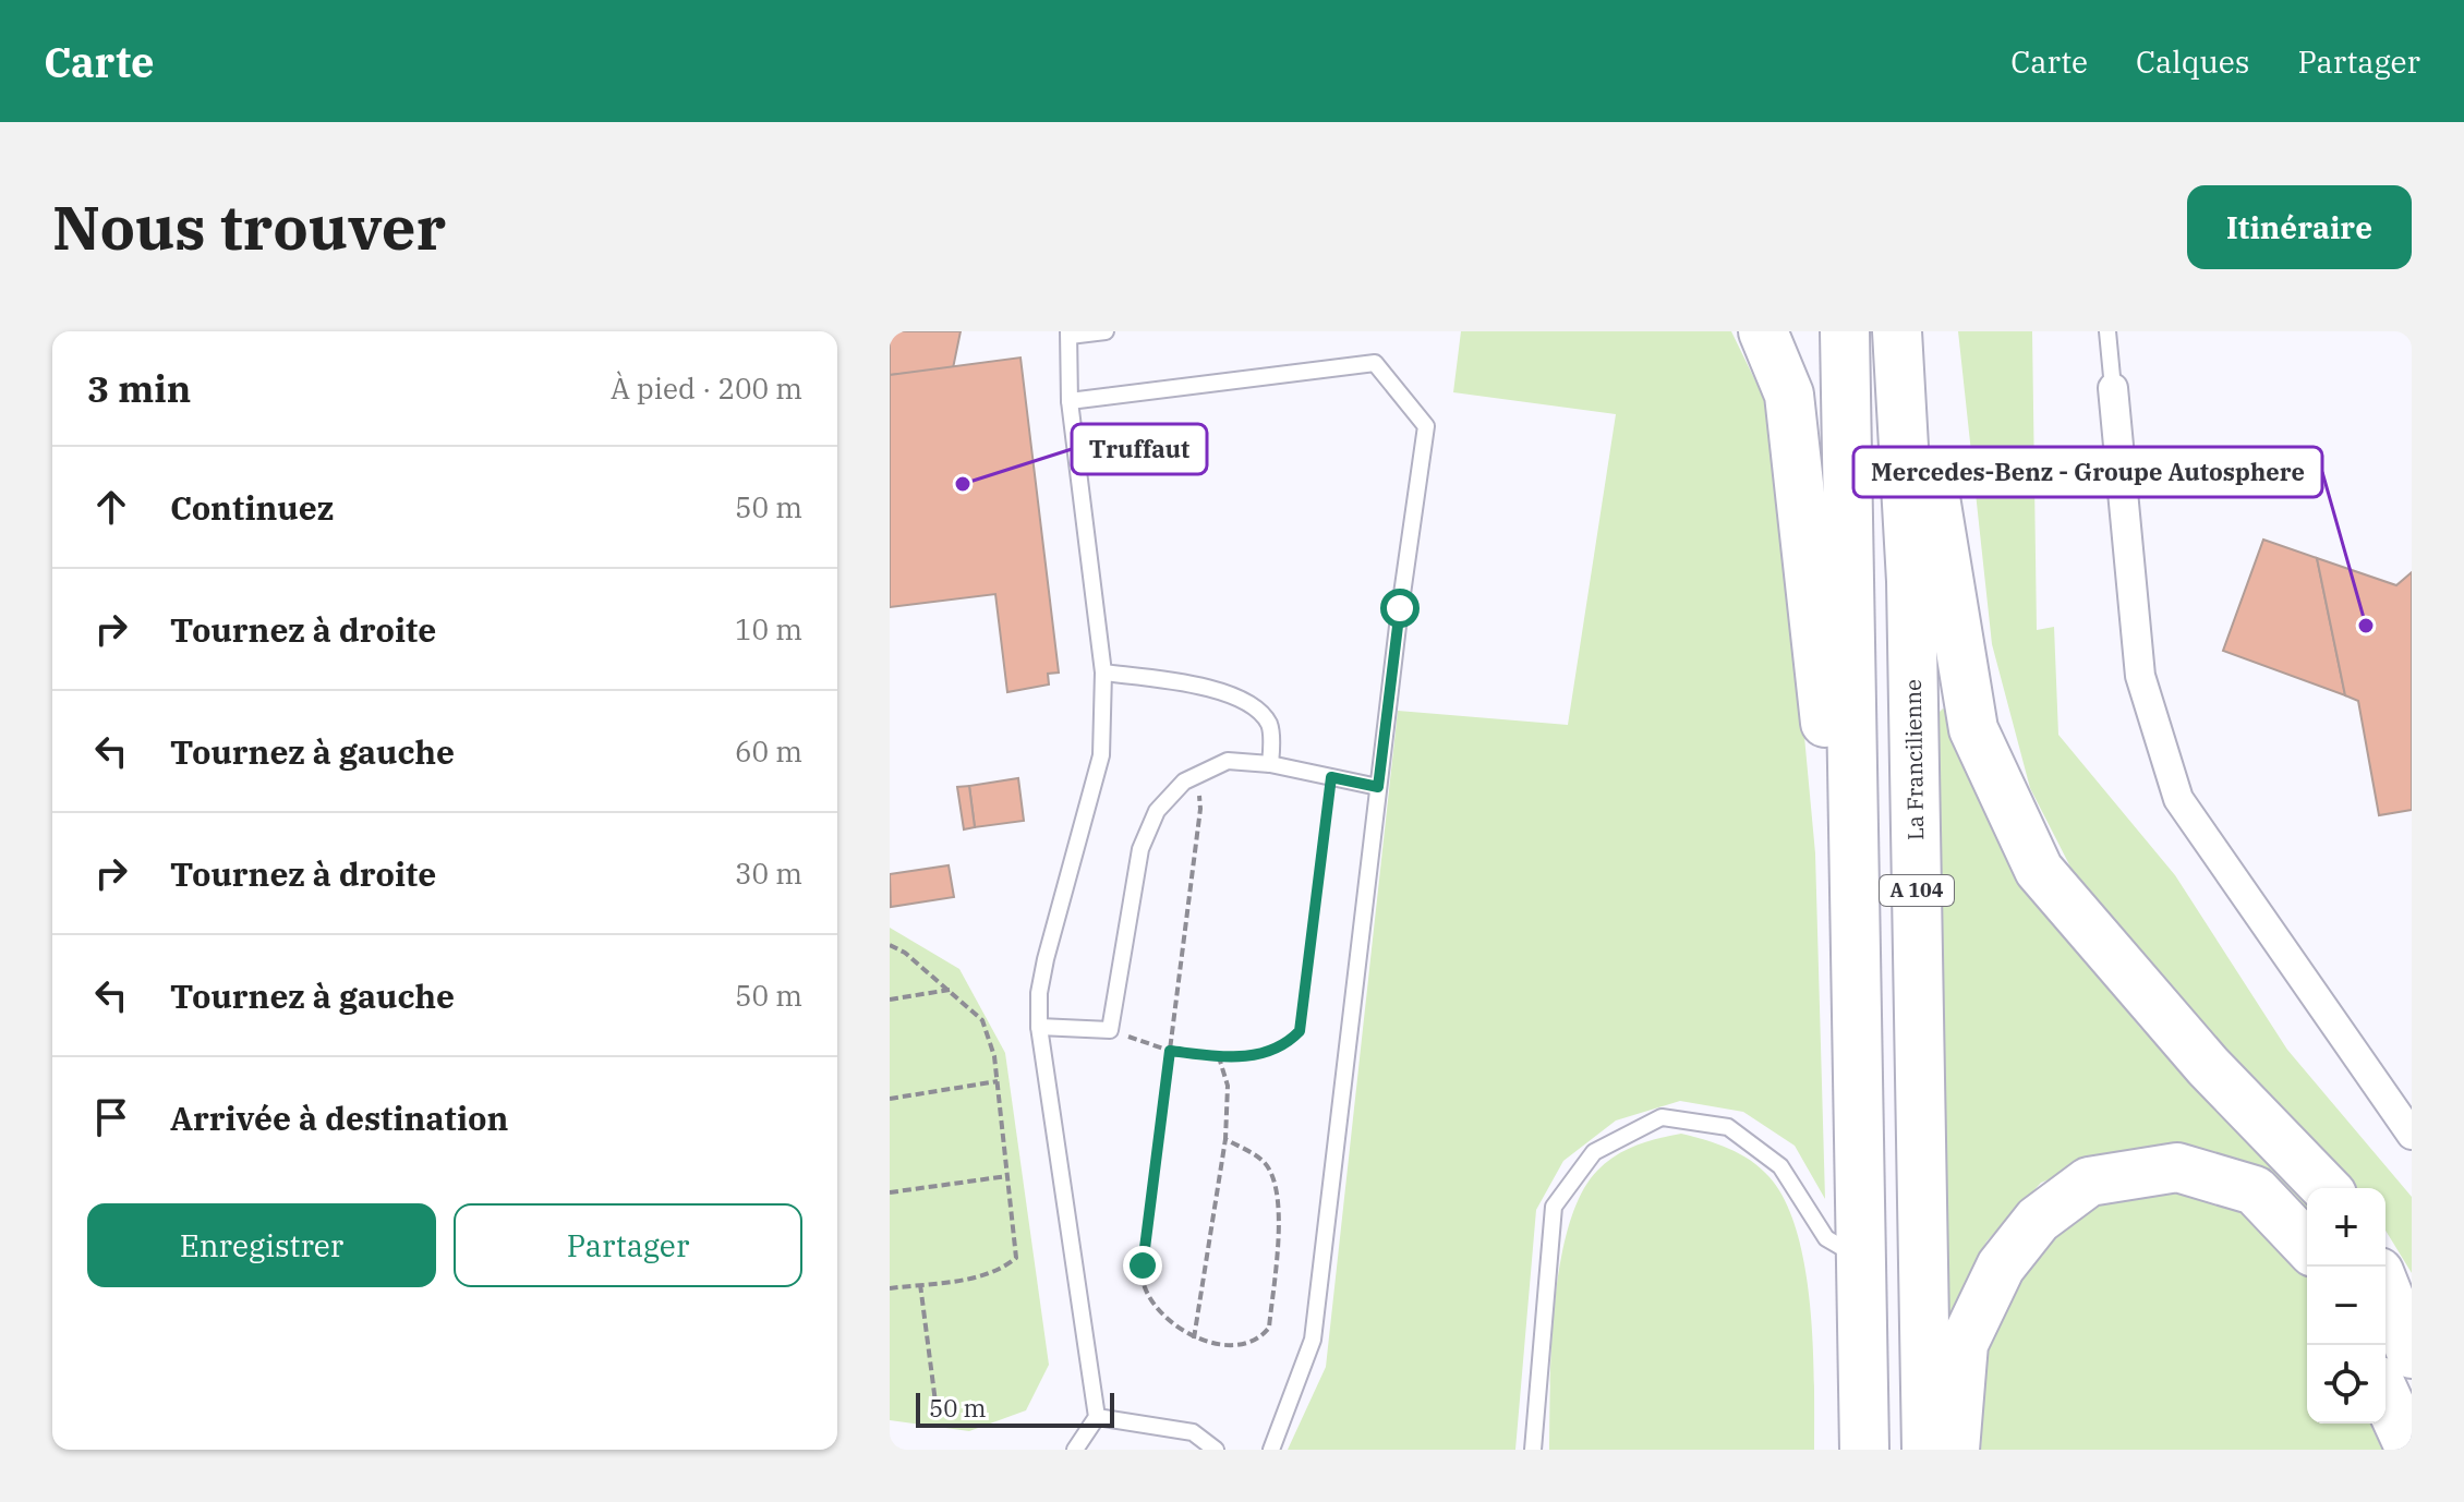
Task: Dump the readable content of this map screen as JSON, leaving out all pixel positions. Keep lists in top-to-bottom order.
{
  "streets": {
    "highway": ["La Francilienne", "A 104"]
  },
  "places": ["Truffaut", "Mercedes-Benz - Groupe Autosphere"],
  "scale_bar": "50 m",
  "page": {
    "header": "Carte",
    "nav": ["Carte", "Calques", "Partager"],
    "buttons": [
      "Itinéraire",
      ["Enregistrer", "Partager"]
    ],
    "title": "Nous trouver",
    "heading": ["3 min", "À pied · 200 m"],
    "list": [
      ["Continuez", "50 m"],
      ["Tournez à droite", "10 m"],
      ["Tournez à gauche", "60 m"],
      ["Tournez à droite", "30 m"],
      ["Tournez à gauche", "50 m"],
      "Arrivée à destination"
    ],
    "map_buttons": ["+", "−"],
    "scale": "50 m"
  }
}
